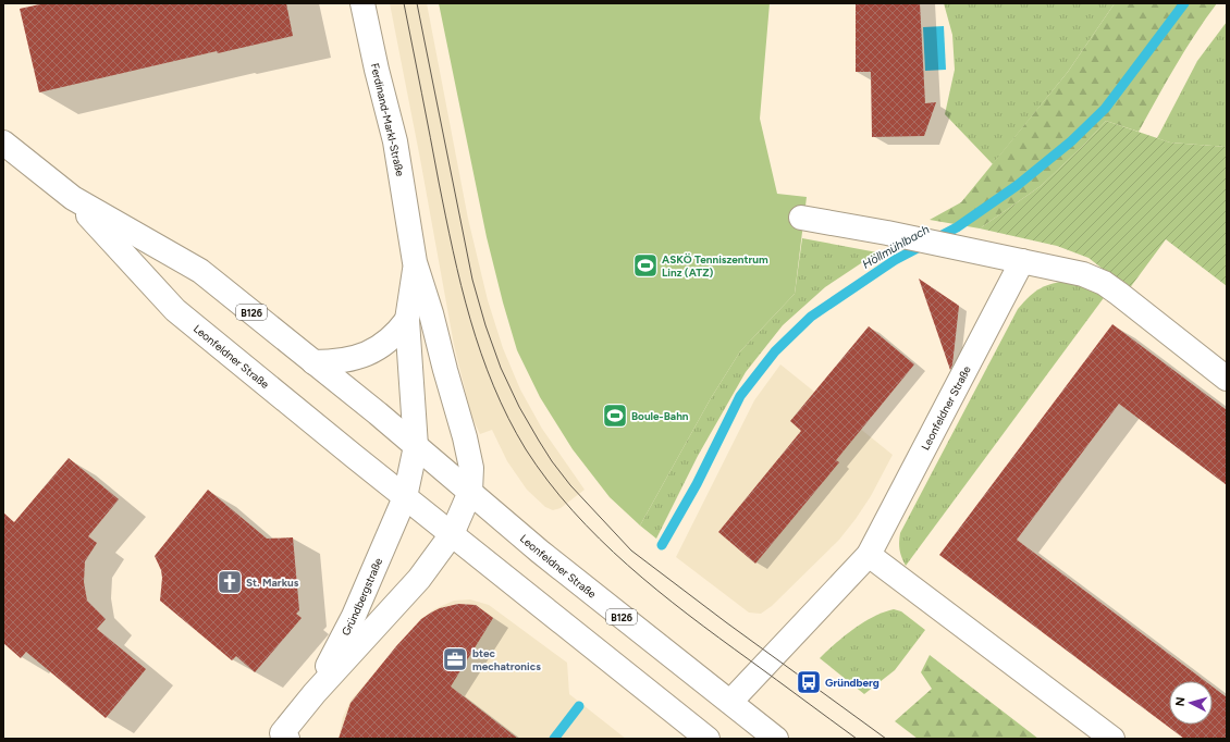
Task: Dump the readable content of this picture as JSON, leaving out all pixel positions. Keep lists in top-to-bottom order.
{
  "streets": {
    "street": [
      "Ferdinand-Markl-Straße",
      "B126",
      "Leonfeldner Straße",
      "Gründbergstraße"
    ]
  },
  "crossings": [
    ["Ferdinand-Markl-Straße", "Leonfeldner Straße"],
    ["Leonfeldner Straße", "Gründbergstraße"]
  ],
  "water": ["Höllmühlbach"],
  "places": {
    "sports": ["ASKÖ Tenniszentrum Linz (ATZ)", "Boule-Bahn"],
    "church": ["St. Markus"],
    "office": ["btec mechatronics"],
    "bus stop": ["Gründberg"]
  },
  "north": "left"
}
